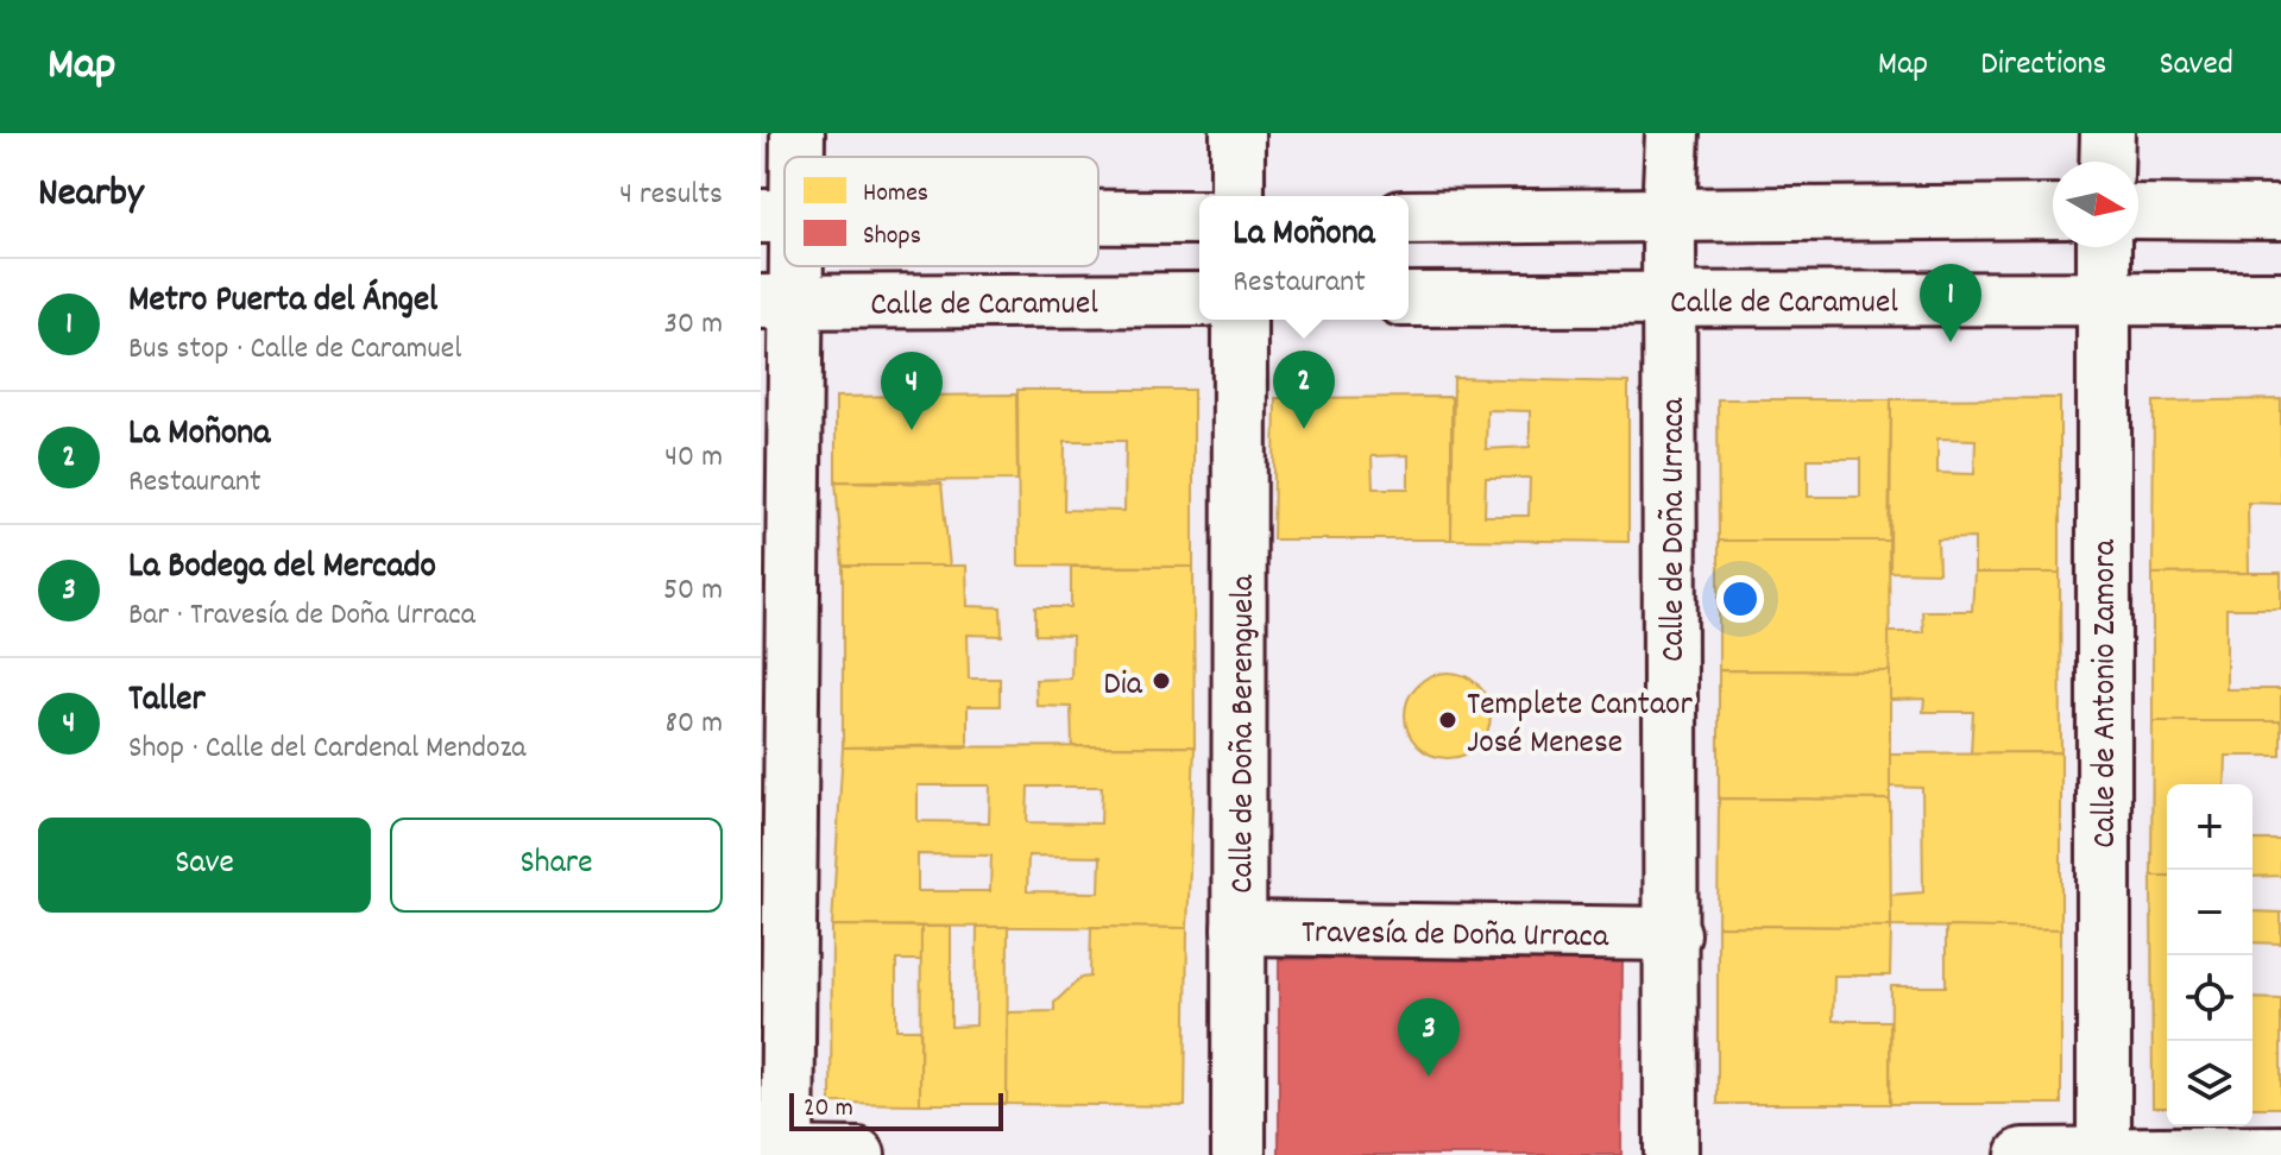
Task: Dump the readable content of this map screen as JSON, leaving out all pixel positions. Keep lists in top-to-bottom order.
{
  "streets": {
    "street": [
      "Calle de Caramuel",
      "Calle de Doña Urraca",
      "Calle de Antonio Zamora",
      "Calle de Doña Berenguela",
      "Travesía de Doña Urraca"
    ]
  },
  "crossings": [
    ["Calle de Caramuel", "Calle de Doña Urraca"],
    ["Calle de Caramuel", "Calle de Antonio Zamora"],
    ["Calle de Doña Urraca", "Travesía de Doña Urraca"],
    ["Calle de Doña Berenguela", "Travesía de Doña Urraca"]
  ],
  "places": ["Dia", "Templete Cantaor José Menese"],
  "legend": ["Homes", "Shops"],
  "scale_bar": "20 m",
  "north": "right",
  "page": {
    "header": "Map",
    "nav": ["Map", "Directions", "Saved"],
    "heading": ["Nearby", "4 results"],
    "popup": ["La Moñona", "Restaurant"],
    "list": [
      {
        "mark": "1",
        "name": "Metro Puerta del Ángel",
        "note": "Bus stop · Calle de Caramuel",
        "value": "30 m"
      },
      {
        "mark": "2",
        "name": "La Moñona",
        "note": "Restaurant",
        "value": "40 m"
      },
      {
        "mark": "3",
        "name": "La Bodega del Mercado",
        "note": "Bar · Travesía de Doña Urraca",
        "value": "50 m"
      },
      {
        "mark": "4",
        "name": "Taller",
        "note": "Shop · Calle del Cardenal Mendoza",
        "value": "80 m"
      }
    ],
    "pins": [
      "1",
      "2",
      "4",
      "3"
    ],
    "map_buttons": ["+", "−"],
    "buttons": ["Save", "Share"],
    "scale": "20 m"
  }
}
